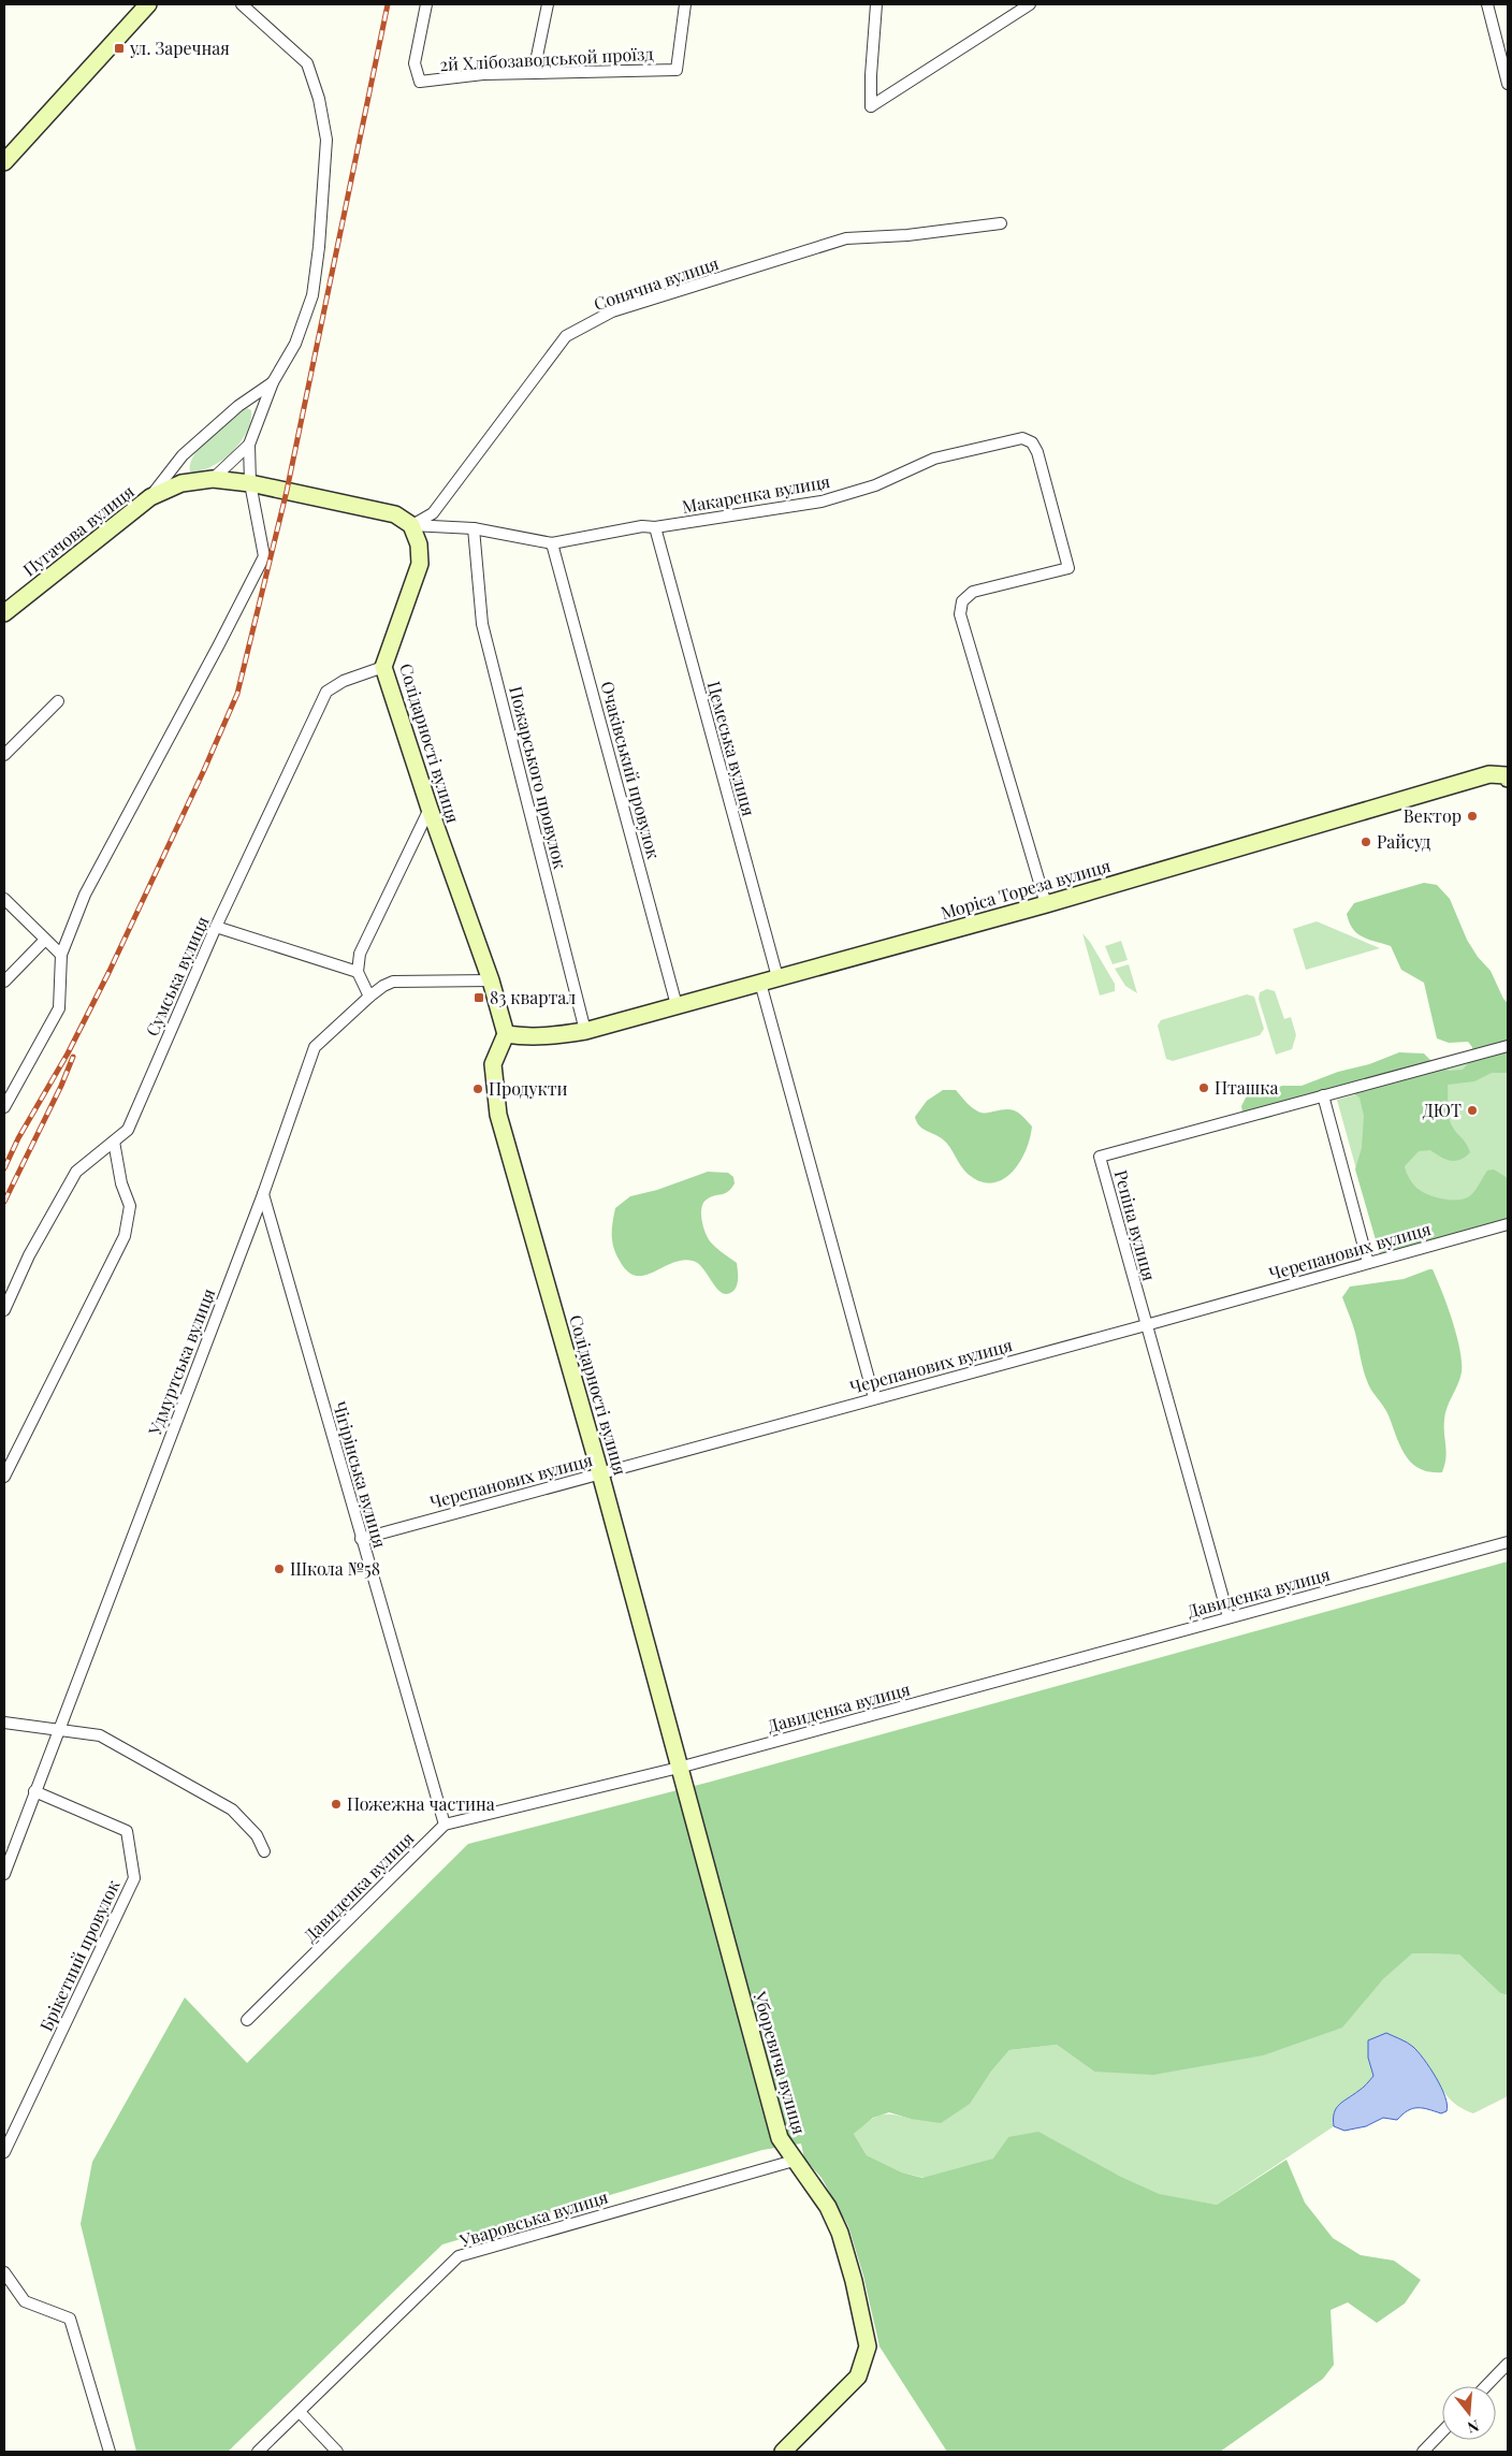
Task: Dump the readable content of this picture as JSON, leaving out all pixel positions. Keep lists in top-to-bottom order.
{
  "streets": {
    "street": [
      "2й Хлібозаводськой проїзд",
      "Сонячна вулиця",
      "Макаренка вулиця",
      "Пугачова вулиця",
      "Солідарності вулиця",
      "Цемеська вулиця",
      "Очакiвський провулок",
      "Пожарського провулок",
      "Моріса Тореза вулиця",
      "Сумська вулиця",
      "Репiна вулиця",
      "Черепанових вулиця",
      "Удмуртська вулиця",
      "Чiгiрiнська вулиця",
      "Давиденка вулиця",
      "Брiкетний провулок",
      "Уборевича вулиця",
      "Уваровська вулиця"
    ]
  },
  "crossings": [
    ["Сонячна вулиця", "Макаренка вулиця"],
    ["Сонячна вулиця", "Пугачова вулиця"],
    ["Сонячна вулиця", "Солідарності вулиця"],
    ["Макаренка вулиця", "Пугачова вулиця"],
    ["Макаренка вулиця", "Солідарності вулиця"],
    ["Макаренка вулиця", "Цемеська вулиця"],
    ["Макаренка вулиця", "Очакiвський провулок"],
    ["Макаренка вулиця", "Пожарського провулок"],
    ["Макаренка вулиця", "Моріса Тореза вулиця"],
    ["Пугачова вулиця", "Солідарності вулиця"],
    ["Солідарності вулиця", "Моріса Тореза вулиця"],
    ["Солідарності вулиця", "Сумська вулиця"],
    ["Солідарності вулиця", "Черепанових вулиця"],
    ["Солідарності вулиця", "Удмуртська вулиця"],
    ["Солідарності вулиця", "Давиденка вулиця"],
    ["Солідарності вулиця", "Уборевича вулиця"],
    ["Цемеська вулиця", "Моріса Тореза вулиця"],
    ["Очакiвський провулок", "Моріса Тореза вулиця"],
    ["Пожарського провулок", "Моріса Тореза вулиця"],
    ["Репiна вулиця", "Черепанових вулиця"],
    ["Репiна вулиця", "Давиденка вулиця"],
    ["Черепанових вулиця", "Чiгiрiнська вулиця"],
    ["Удмуртська вулиця", "Чiгiрiнська вулиця"],
    ["Удмуртська вулиця", "Брiкетний провулок"],
    ["Чiгiрiнська вулиця", "Давиденка вулиця"],
    ["Давиденка вулиця", "Уборевича вулиця"],
    ["Уборевича вулиця", "Уваровська вулиця"]
  ],
  "places": {
    "transit": ["ул. Заречная", "83 квартал"],
    "other": [
      "Вектор",
      "Райсуд",
      "Пташка",
      "Продукти",
      "ДЮТ",
      "Школа №58",
      "Пожежна частина"
    ]
  },
  "north": "bottom"
}
